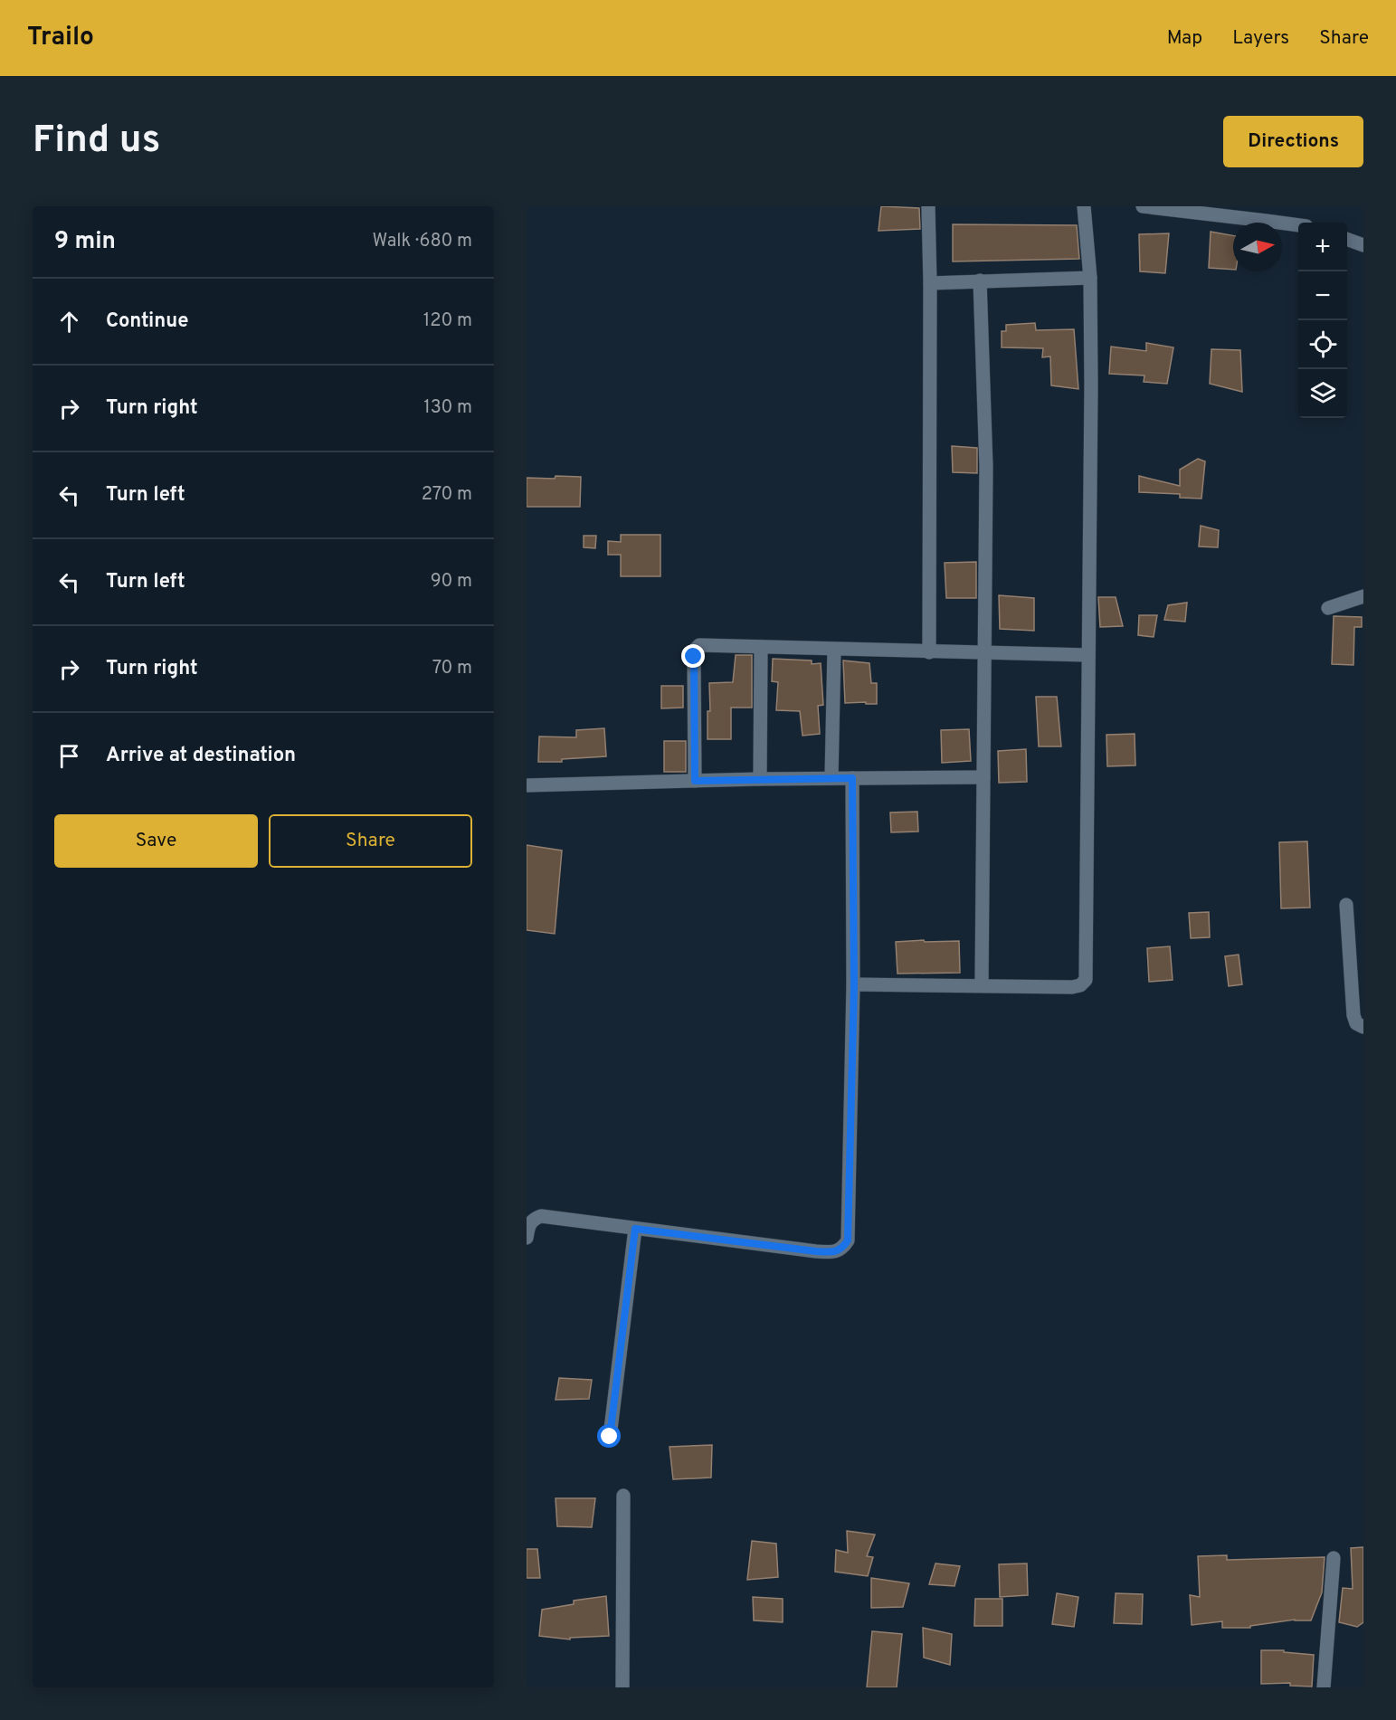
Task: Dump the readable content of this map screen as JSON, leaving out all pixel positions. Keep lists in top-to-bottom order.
{
  "north": "right",
  "page": {
    "header": "Trailo",
    "nav": ["Map", "Layers", "Share"],
    "buttons": [
      "Directions",
      ["Save", "Share"]
    ],
    "title": "Find us",
    "heading": ["9 min", "Walk · 680 m"],
    "map_buttons": ["+", "−"],
    "list": [
      ["Continue", "120 m"],
      ["Turn right", "130 m"],
      ["Turn left", "270 m"],
      ["Turn left", "90 m"],
      ["Turn right", "70 m"],
      "Arrive at destination"
    ]
  }
}
